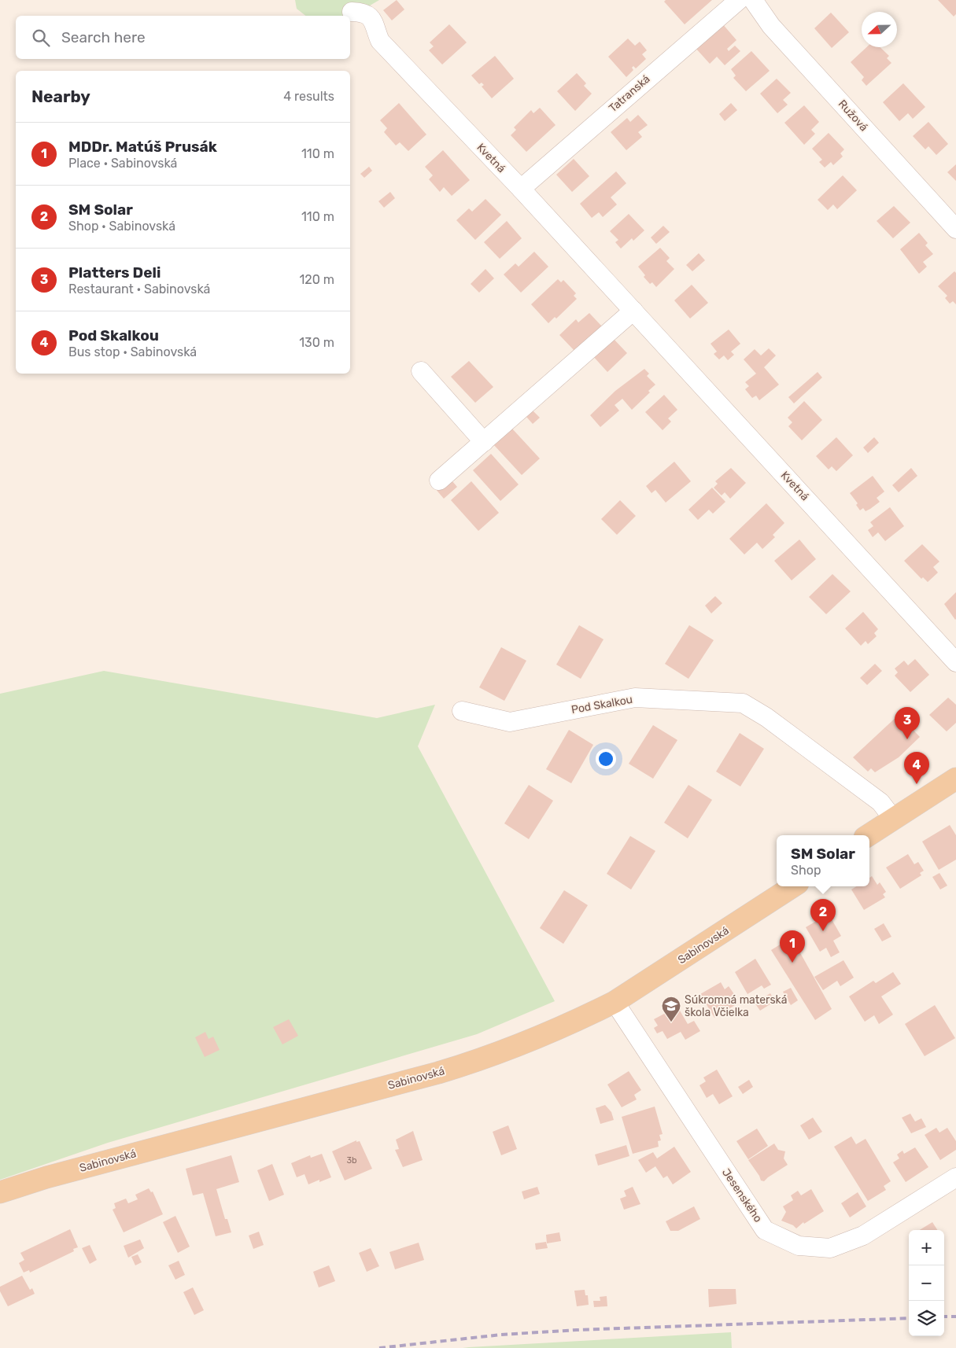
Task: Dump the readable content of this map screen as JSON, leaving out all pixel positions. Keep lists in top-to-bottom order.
{
  "streets": {
    "main road": ["Sabinovská"],
    "street": [
      "Tatranská",
      "Ružová",
      "Kvetná",
      "Pod Skalkou",
      "Jesenského"
    ]
  },
  "crossings": [
    ["Tatranská", "Kvetná"],
    ["Sabinovská", "Jesenského"]
  ],
  "places": {
    "school or university": ["Súkromná materská škola Včielka"]
  },
  "house_numbers": ["3b"],
  "north": "left",
  "page": {
    "search": "Search here",
    "heading": ["Nearby", "4 results"],
    "list": [
      {
        "mark": "1",
        "name": "MDDr. Matúš Prusák",
        "note": "Place · Sabinovská",
        "value": "110 m"
      },
      {
        "mark": "2",
        "name": "SM Solar",
        "note": "Shop · Sabinovská",
        "value": "110 m"
      },
      {
        "mark": "3",
        "name": "Platters Deli",
        "note": "Restaurant · Sabinovská",
        "value": "120 m"
      },
      {
        "mark": "4",
        "name": "Pod Skalkou",
        "note": "Bus stop · Sabinovská",
        "value": "130 m"
      }
    ],
    "pins": [
      "3",
      "4",
      "2",
      "1"
    ],
    "popup": ["SM Solar", "Shop"],
    "map_buttons": ["+", "−"]
  }
}
